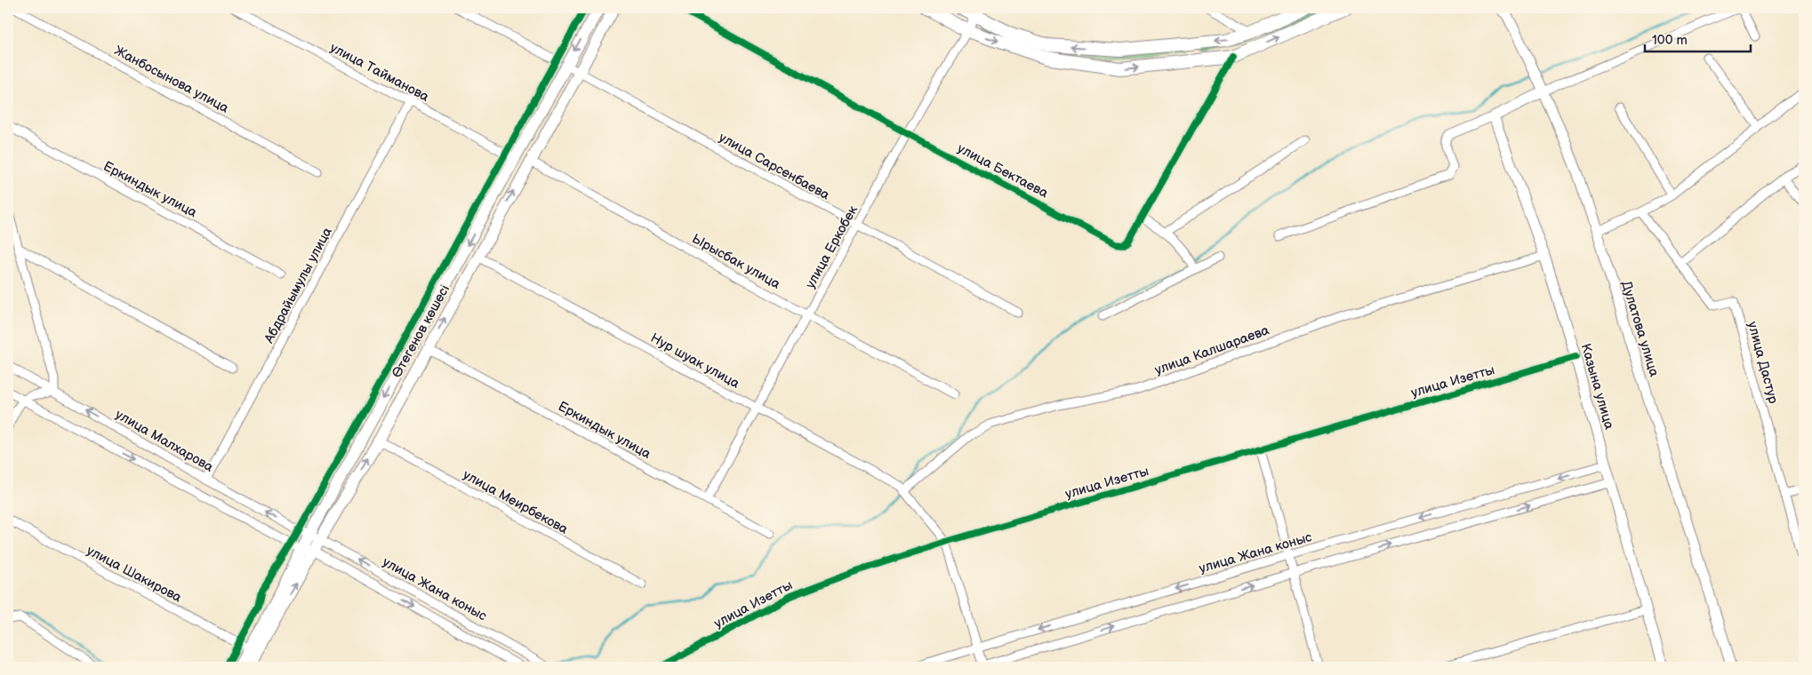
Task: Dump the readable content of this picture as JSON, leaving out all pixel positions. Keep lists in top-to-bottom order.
{
  "streets": {
    "main road": ["Өтегенов көшесі"],
    "street": [
      "улица Тайманова",
      "Жанбосынова улица",
      "улица Сарсенбаева",
      "улица Бектаева",
      "Еркиндык улица",
      "улица Еркобек",
      "Ырысбак улица",
      "Абдрайымулы улица",
      "Дулатова улица",
      "улица Калшараева",
      "Нур шуак улица",
      "улица Дастур",
      "улица Изетты",
      "Казына улица",
      "улица Малхарова",
      "улица Меирбекова",
      "улица Жана коныс",
      "улица Шакирова"
    ]
  },
  "crossings": [
    ["улица Тайманова", "Абдрайымулы улица"],
    ["улица Тайманова", "Өтегенов көшесі"],
    ["улица Сарсенбаева", "улица Еркобек"],
    ["улица Сарсенбаева", "Өтегенов көшесі"],
    ["улица Бектаева", "улица Еркобек"],
    ["Еркиндык улица", "улица Еркобек"],
    ["Еркиндык улица", "Өтегенов көшесі"],
    ["улица Еркобек", "Ырысбак улица"],
    ["улица Еркобек", "Нур шуак улица"],
    ["Ырысбак улица", "Өтегенов көшесі"],
    ["Абдрайымулы улица", "улица Малхарова"],
    ["Өтегенов көшесі", "Нур шуак улица"],
    ["Өтегенов көшесі", "улица Малхарова"],
    ["Өтегенов көшесі", "улица Меирбекова"],
    ["Өтегенов көшесі", "улица Жана коныс"],
    ["Өтегенов көшесі", "улица Шакирова"],
    ["улица Калшараева", "Нур шуак улица"],
    ["улица Калшараева", "Казына улица"],
    ["улица Изетты", "Казына улица"],
    ["Казына улица", "улица Жана коныс"],
    ["улица Малхарова", "улица Жана коныс"]
  ],
  "scale_bar": "100 m"
}
